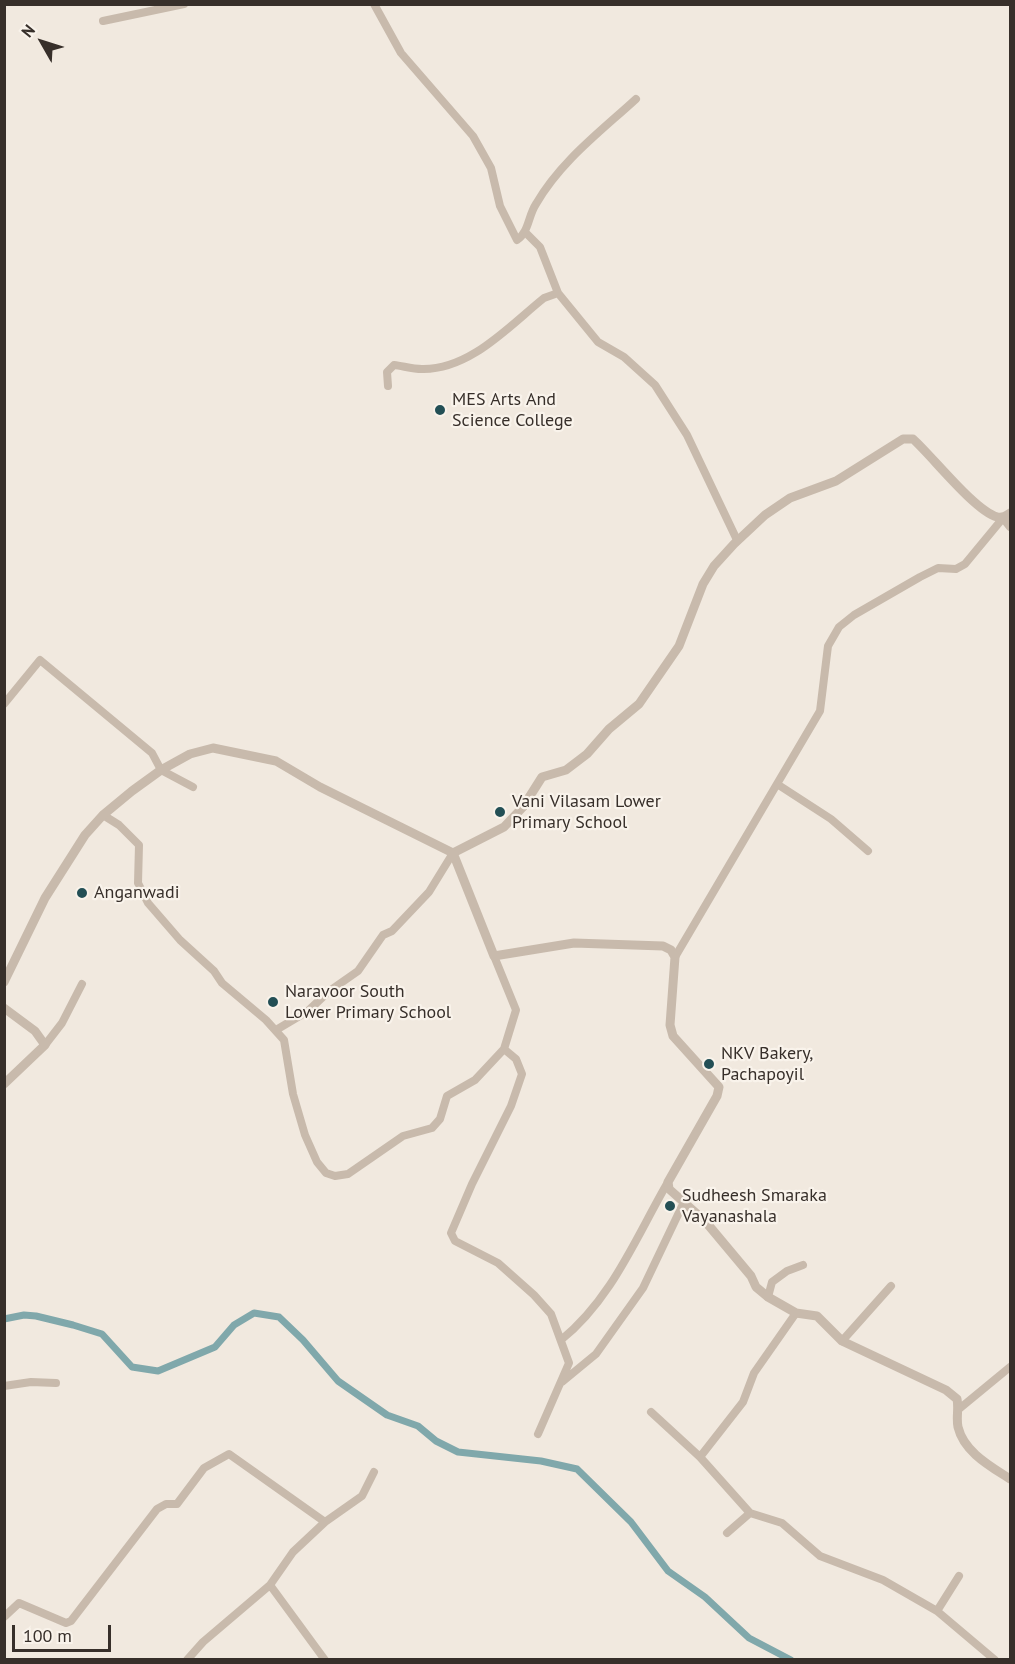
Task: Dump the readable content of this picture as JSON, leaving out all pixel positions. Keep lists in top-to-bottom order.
{
  "places": [
    "MES Arts And Science College",
    "Vani Vilasam Lower Primary School",
    "Anganwadi",
    "Naravoor South Lower Primary School",
    "NKV Bakery, Pachapoyil",
    "Sudheesh Smaraka Vayanashala"
  ],
  "scale_bar": "100 m",
  "north": "top left"
}
